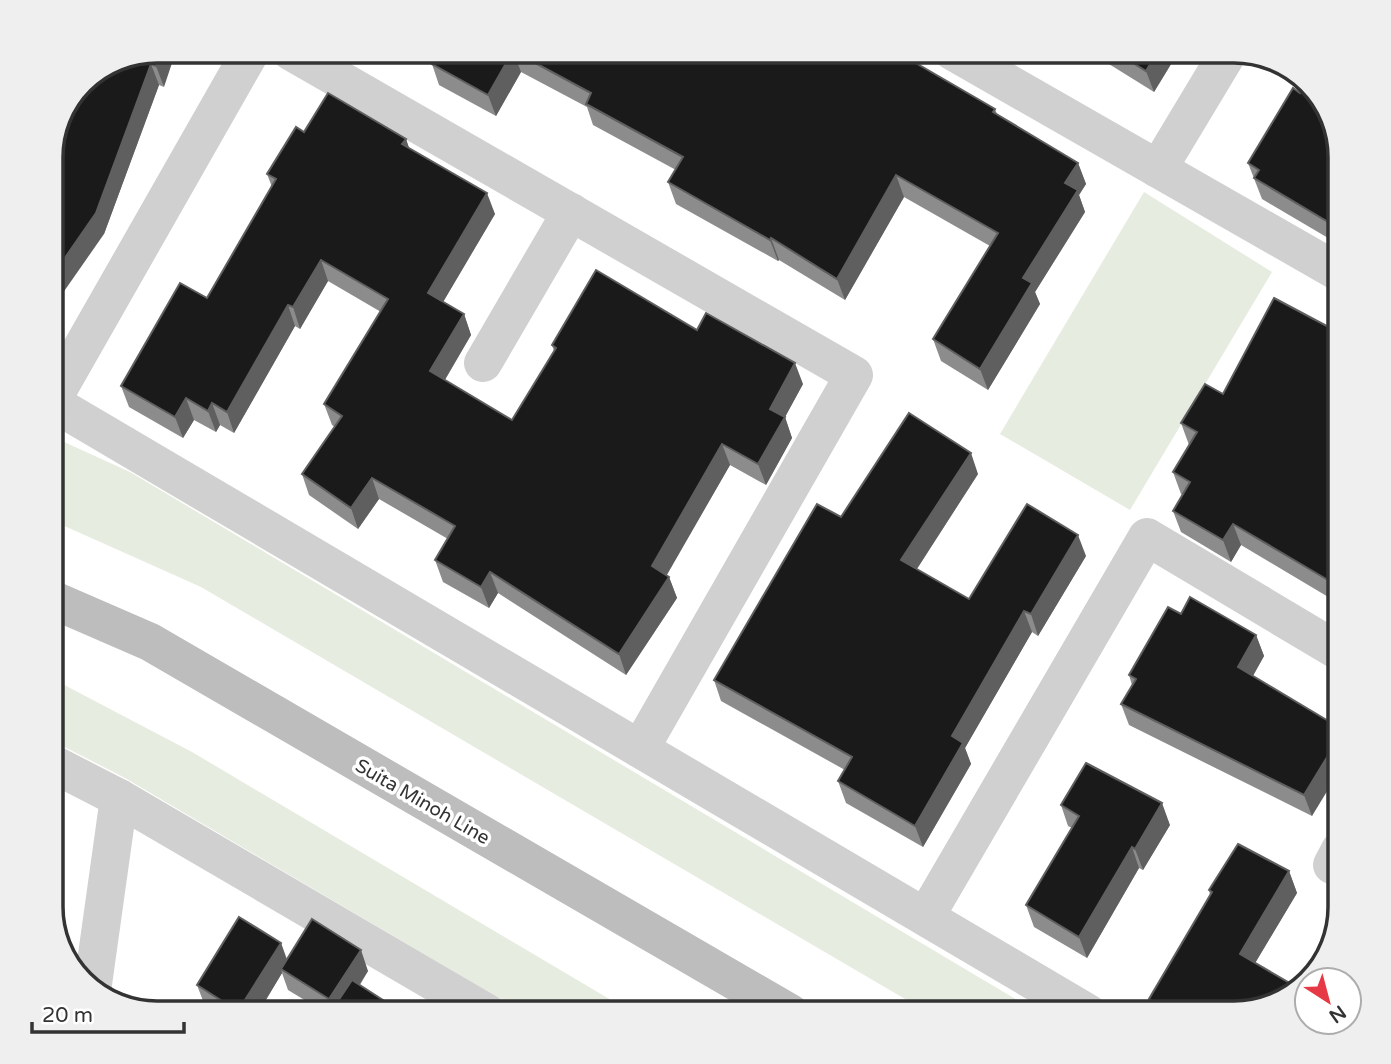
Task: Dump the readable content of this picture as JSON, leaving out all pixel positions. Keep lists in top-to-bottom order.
{
  "streets": {
    "main road": ["Suita Minoh Line"]
  },
  "scale_bar": "20 m",
  "north": "bottom right"
}
